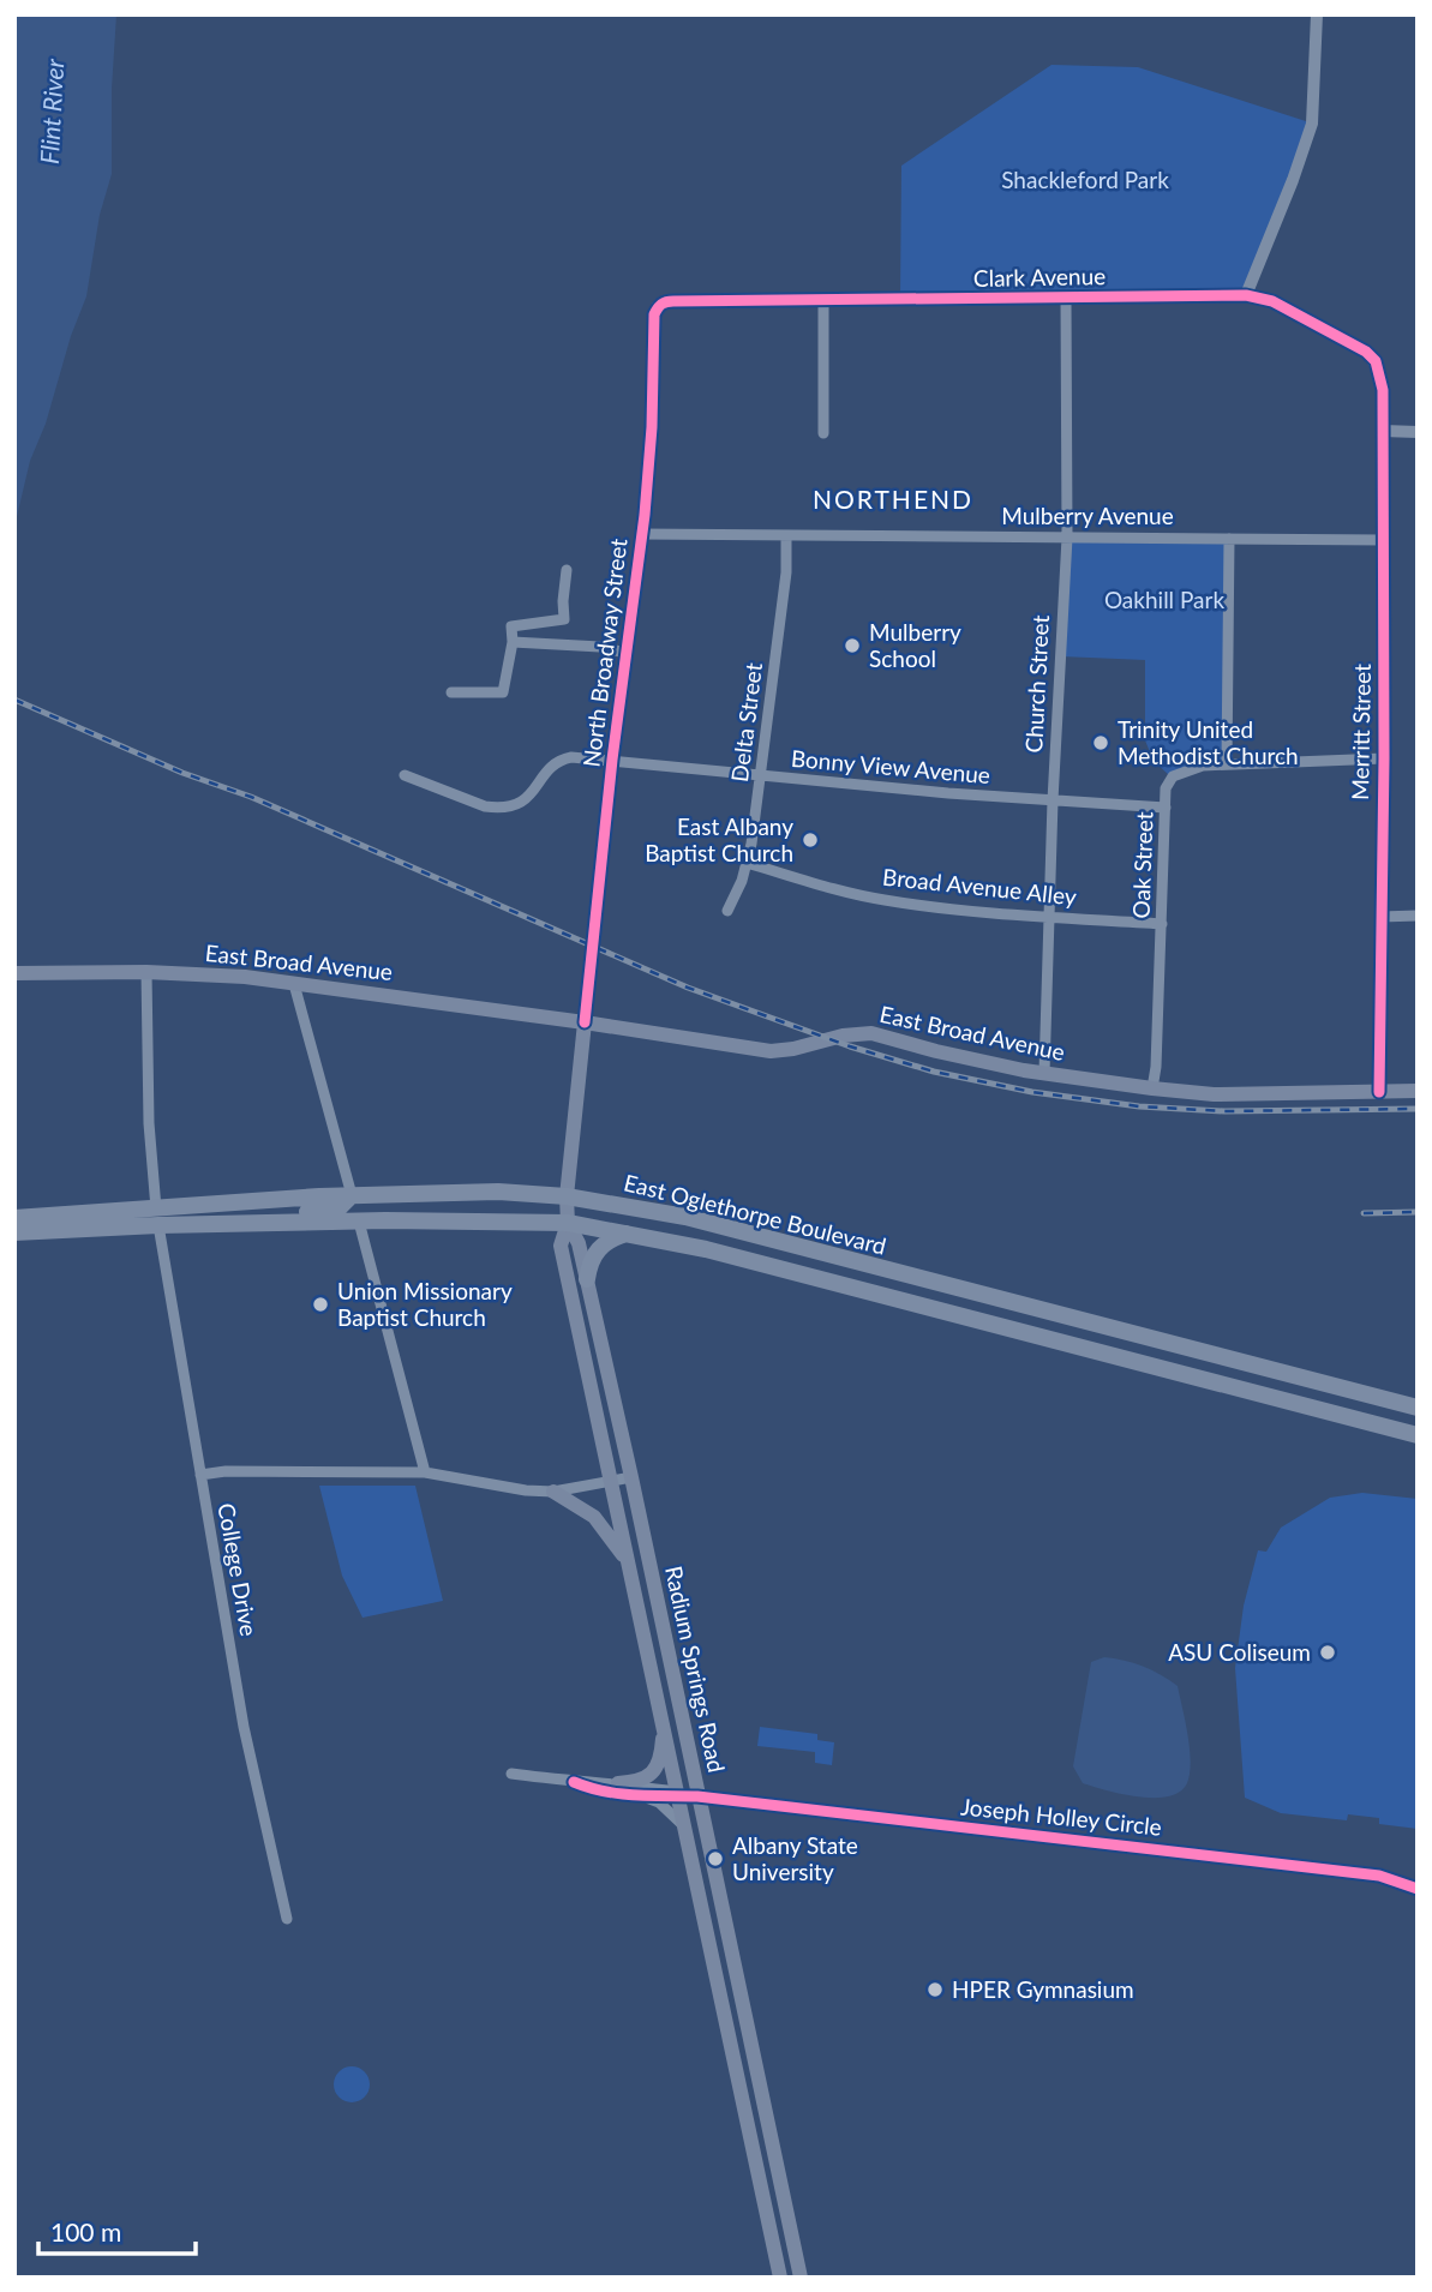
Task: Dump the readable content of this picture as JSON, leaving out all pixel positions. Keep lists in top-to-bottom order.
{
  "streets": {
    "main road": ["East Broad Avenue", "East Oglethorpe Boulevard", "Radium Springs Road"],
    "street": [
      "Clark Avenue",
      "Mulberry Avenue",
      "North Broadway Street",
      "Church Street",
      "Delta Street",
      "Merritt Street",
      "Bonny View Avenue",
      "Oak Street",
      "Broad Avenue Alley",
      "College Drive",
      "Joseph Holley Circle"
    ]
  },
  "crossings": [
    ["Clark Avenue", "North Broadway Street"],
    ["Clark Avenue", "Church Street"],
    ["Clark Avenue", "Merritt Street"],
    ["Mulberry Avenue", "North Broadway Street"],
    ["Mulberry Avenue", "Church Street"],
    ["Mulberry Avenue", "Delta Street"],
    ["Mulberry Avenue", "Merritt Street"],
    ["North Broadway Street", "Bonny View Avenue"],
    ["North Broadway Street", "East Broad Avenue"],
    ["North Broadway Street", "Radium Springs Road"],
    ["Church Street", "Bonny View Avenue"],
    ["Church Street", "Broad Avenue Alley"],
    ["Church Street", "East Broad Avenue"],
    ["Delta Street", "Bonny View Avenue"],
    ["Delta Street", "Broad Avenue Alley"],
    ["Merritt Street", "East Broad Avenue"],
    ["Bonny View Avenue", "Oak Street"],
    ["Oak Street", "Broad Avenue Alley"],
    ["Oak Street", "East Broad Avenue"],
    ["East Broad Avenue", "College Drive"],
    ["East Broad Avenue", "Radium Springs Road"],
    ["East Oglethorpe Boulevard", "College Drive"],
    ["East Oglethorpe Boulevard", "Radium Springs Road"],
    ["Radium Springs Road", "Joseph Holley Circle"]
  ],
  "districts": ["NORTHEND"],
  "water": ["Flint River"],
  "parks": ["Shackleford Park", "Oakhill Park"],
  "places": [
    "Mulberry School",
    "Trinity United Methodist Church",
    "East Albany Baptist Church",
    "Union Missionary Baptist Church",
    "ASU Coliseum",
    "Albany State University",
    "HPER Gymnasium"
  ],
  "scale_bar": "100 m"
}
